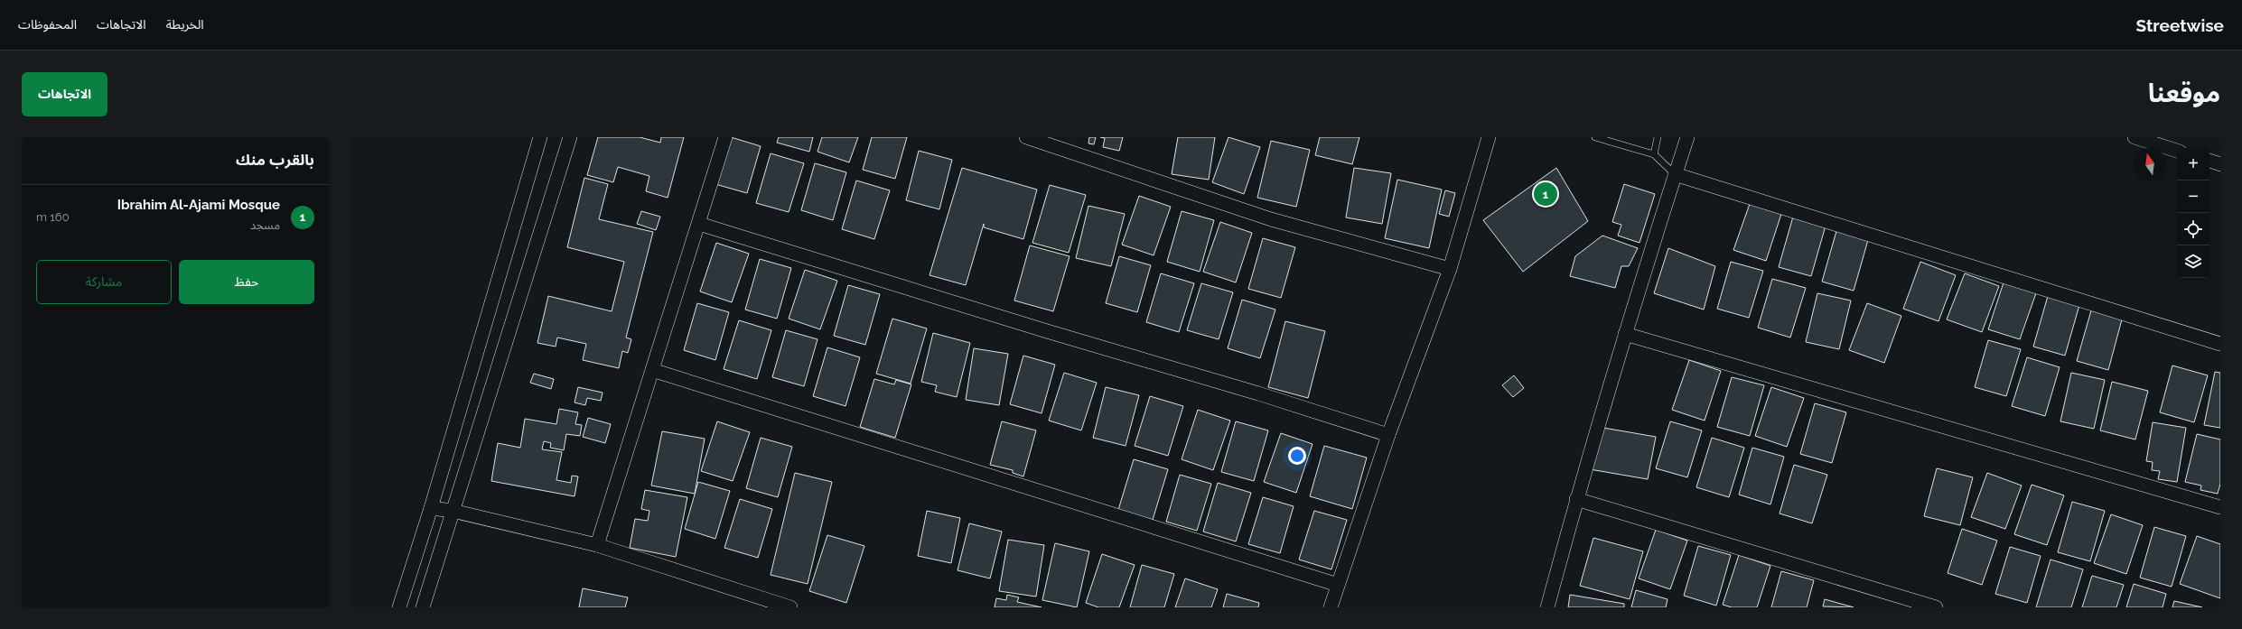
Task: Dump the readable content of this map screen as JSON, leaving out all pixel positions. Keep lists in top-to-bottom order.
{
  "north": "top",
  "page": {
    "header": "Streetwise",
    "nav": ["الخريطة", "الاتجاهات", "المحفوظات"],
    "title": "موقعنا",
    "buttons": [
      "الاتجاهات",
      ["حفظ", "مشاركة"]
    ],
    "heading": "بالقرب منك",
    "map_buttons": ["+", "−"],
    "pins": "1",
    "list": [
      {
        "mark": "1",
        "name": "Ibrahim Al-Ajami Mosque",
        "note": "مسجد",
        "value": "160 m"
      }
    ]
  }
}
